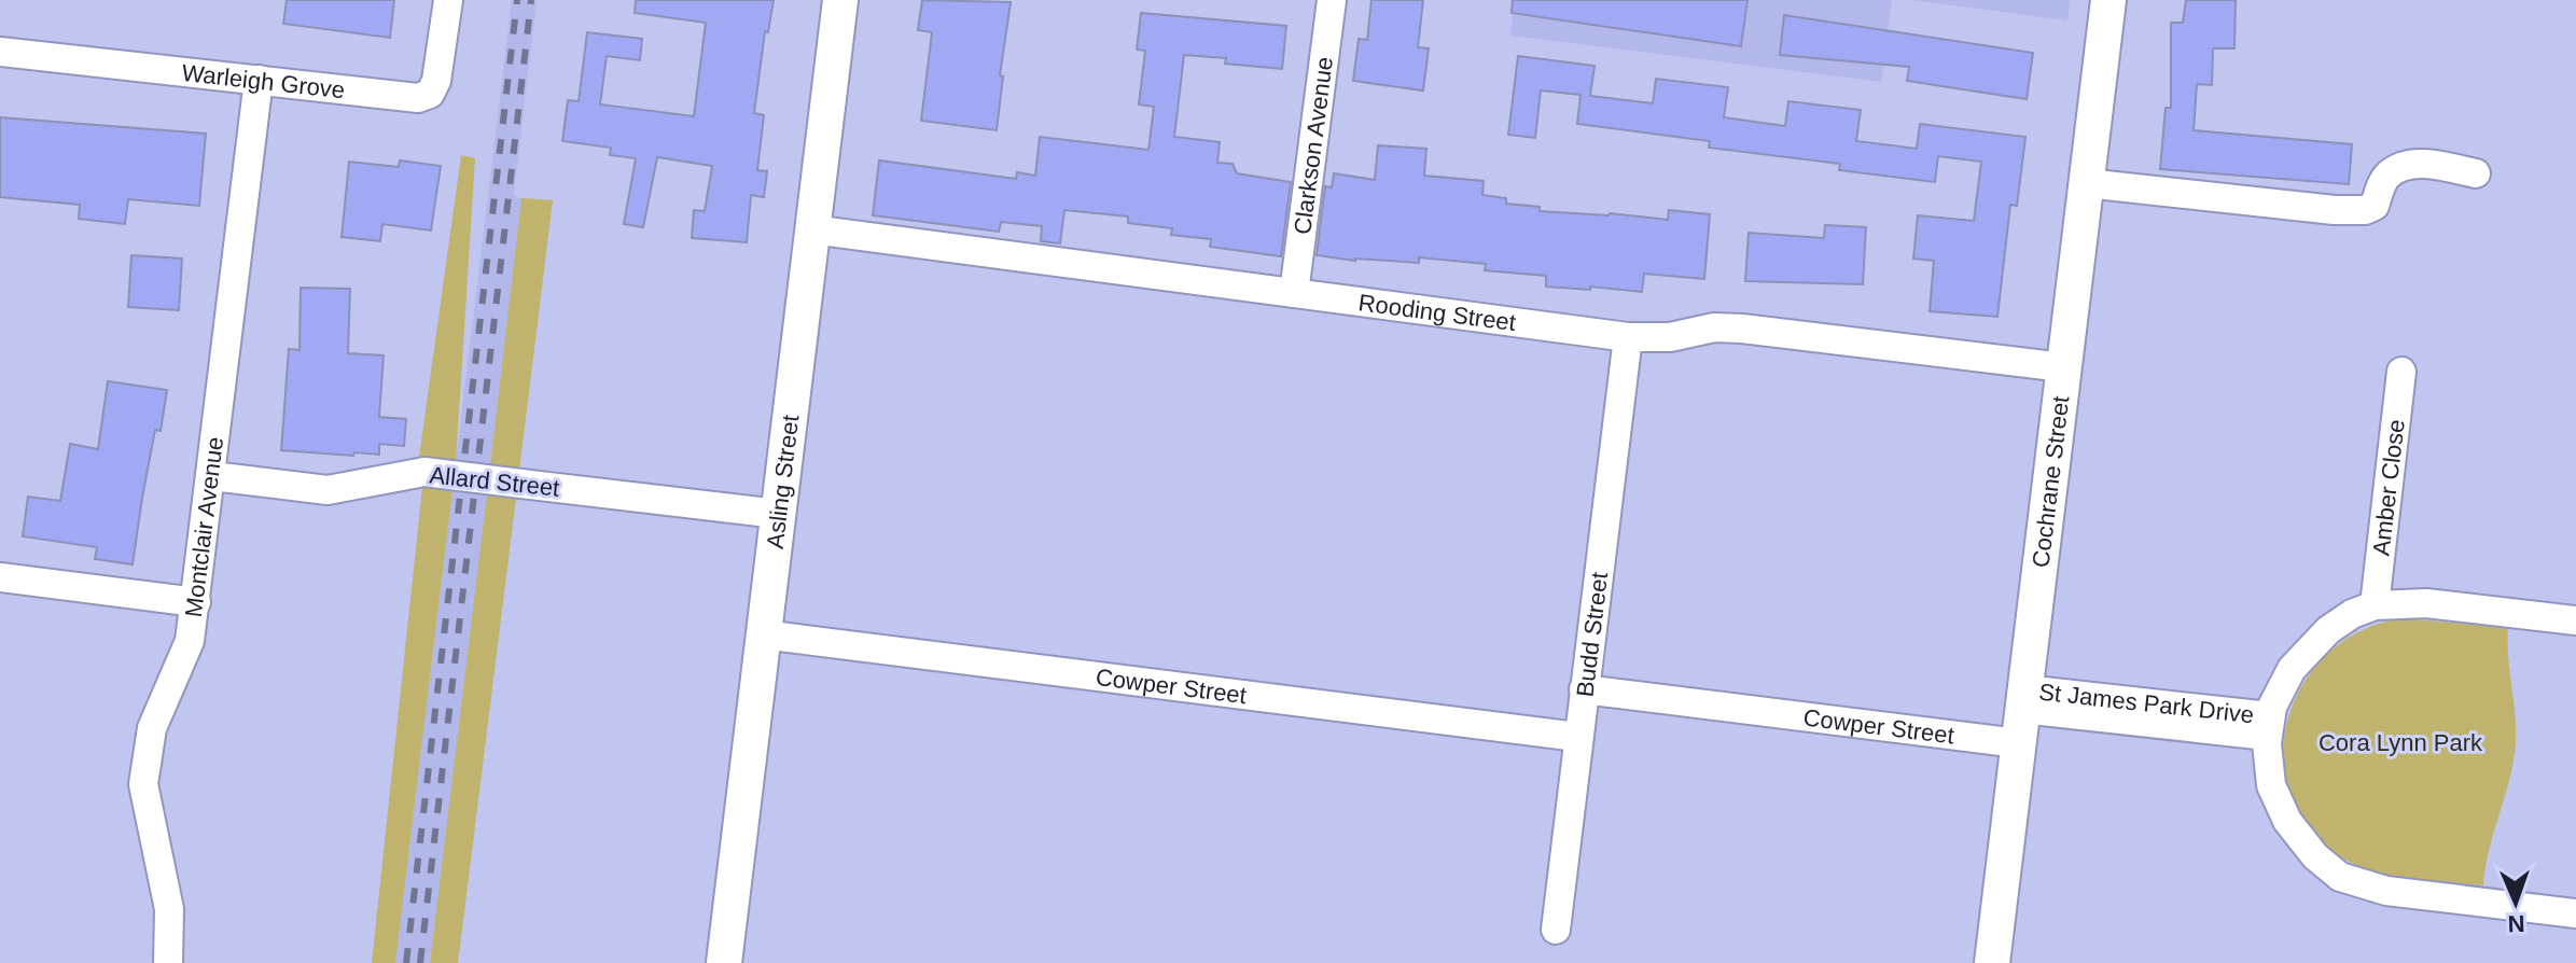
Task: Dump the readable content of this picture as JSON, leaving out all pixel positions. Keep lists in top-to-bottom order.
{
  "streets": {
    "street": [
      "Warleigh Grove",
      "Clarkson Avenue",
      "Rooding Street",
      "Allard Street",
      "Asling Street",
      "Cochrane Street",
      "Amber Close",
      "Montclair Avenue",
      "Budd Street",
      "Cowper Street",
      "St James Park Drive"
    ]
  },
  "crossings": [
    ["Warleigh Grove", "Montclair Avenue"],
    ["Clarkson Avenue", "Rooding Street"],
    ["Rooding Street", "Asling Street"],
    ["Rooding Street", "Cochrane Street"],
    ["Rooding Street", "Budd Street"],
    ["Allard Street", "Asling Street"],
    ["Allard Street", "Montclair Avenue"],
    ["Asling Street", "Cowper Street"],
    ["Cochrane Street", "Cowper Street"],
    ["Cochrane Street", "St James Park Drive"],
    ["Amber Close", "St James Park Drive"],
    ["Budd Street", "Cowper Street"]
  ],
  "parks": ["Cora Lynn Park"],
  "north": "bottom"
}
